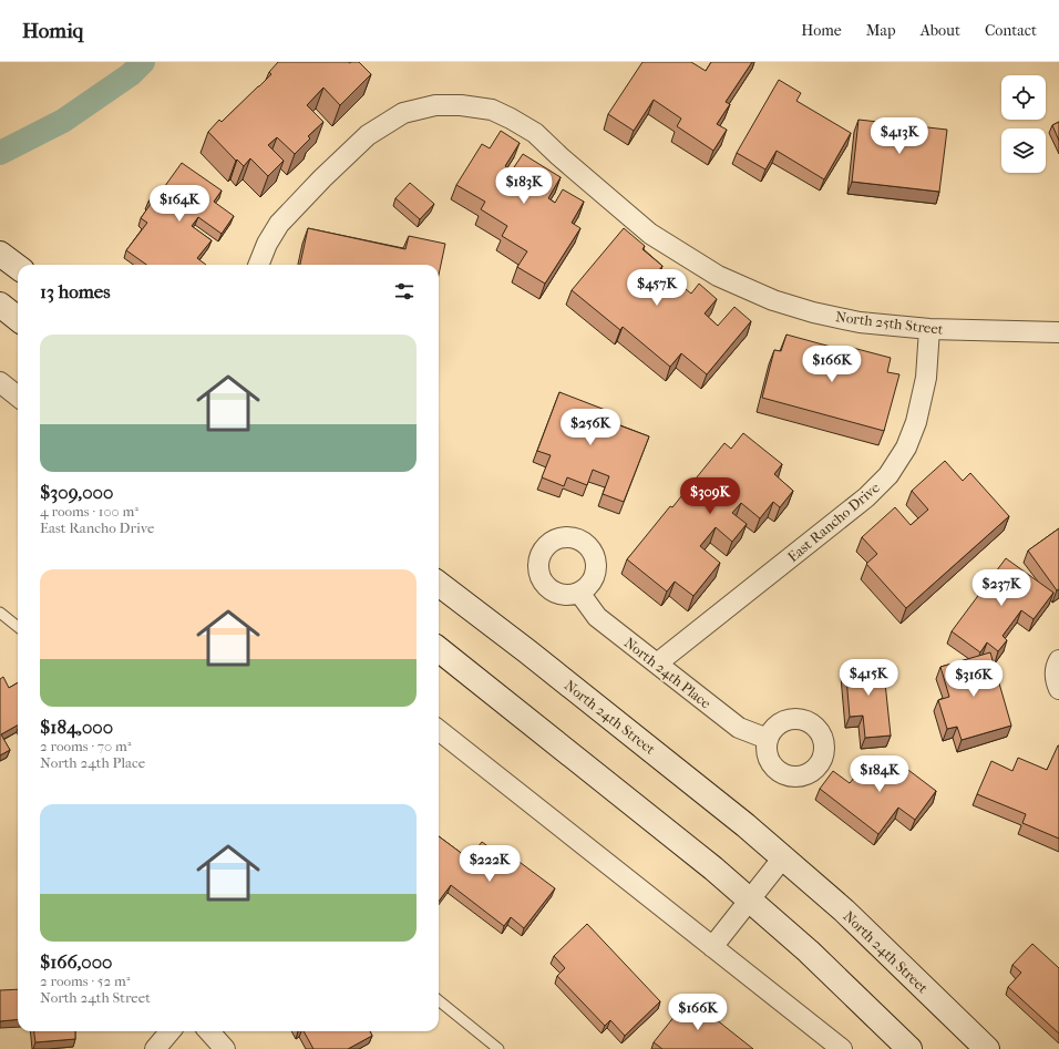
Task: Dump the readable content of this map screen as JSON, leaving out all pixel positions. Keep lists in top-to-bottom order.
{
  "streets": {
    "main road": ["North 24th Street"],
    "street": ["North 25th Street", "East Rancho Drive", "North 24th Place"]
  },
  "crossings": [
    ["North 25th Street", "East Rancho Drive"],
    ["East Rancho Drive", "North 24th Place"]
  ],
  "page": {
    "header": "Homiq",
    "nav": [
      "Home",
      "Map",
      "About",
      "Contact"
    ],
    "price": [
      "$413K",
      "$183K",
      "$164K",
      "$457K",
      "$166K",
      "$256K",
      "$309K",
      "$237K",
      "$415K",
      "$316K",
      "$184K",
      "$222K",
      "$166K"
    ],
    "heading": "13 homes",
    "list": [
      {
        "name": "$309,000",
        "note": "4 rooms · 100 m² · East Rancho Drive"
      },
      {
        "name": "$184,000",
        "note": "2 rooms · 70 m² · North 24th Place"
      },
      {
        "name": "$166,000",
        "note": "2 rooms · 52 m² · North 24th Street"
      }
    ]
  }
}
